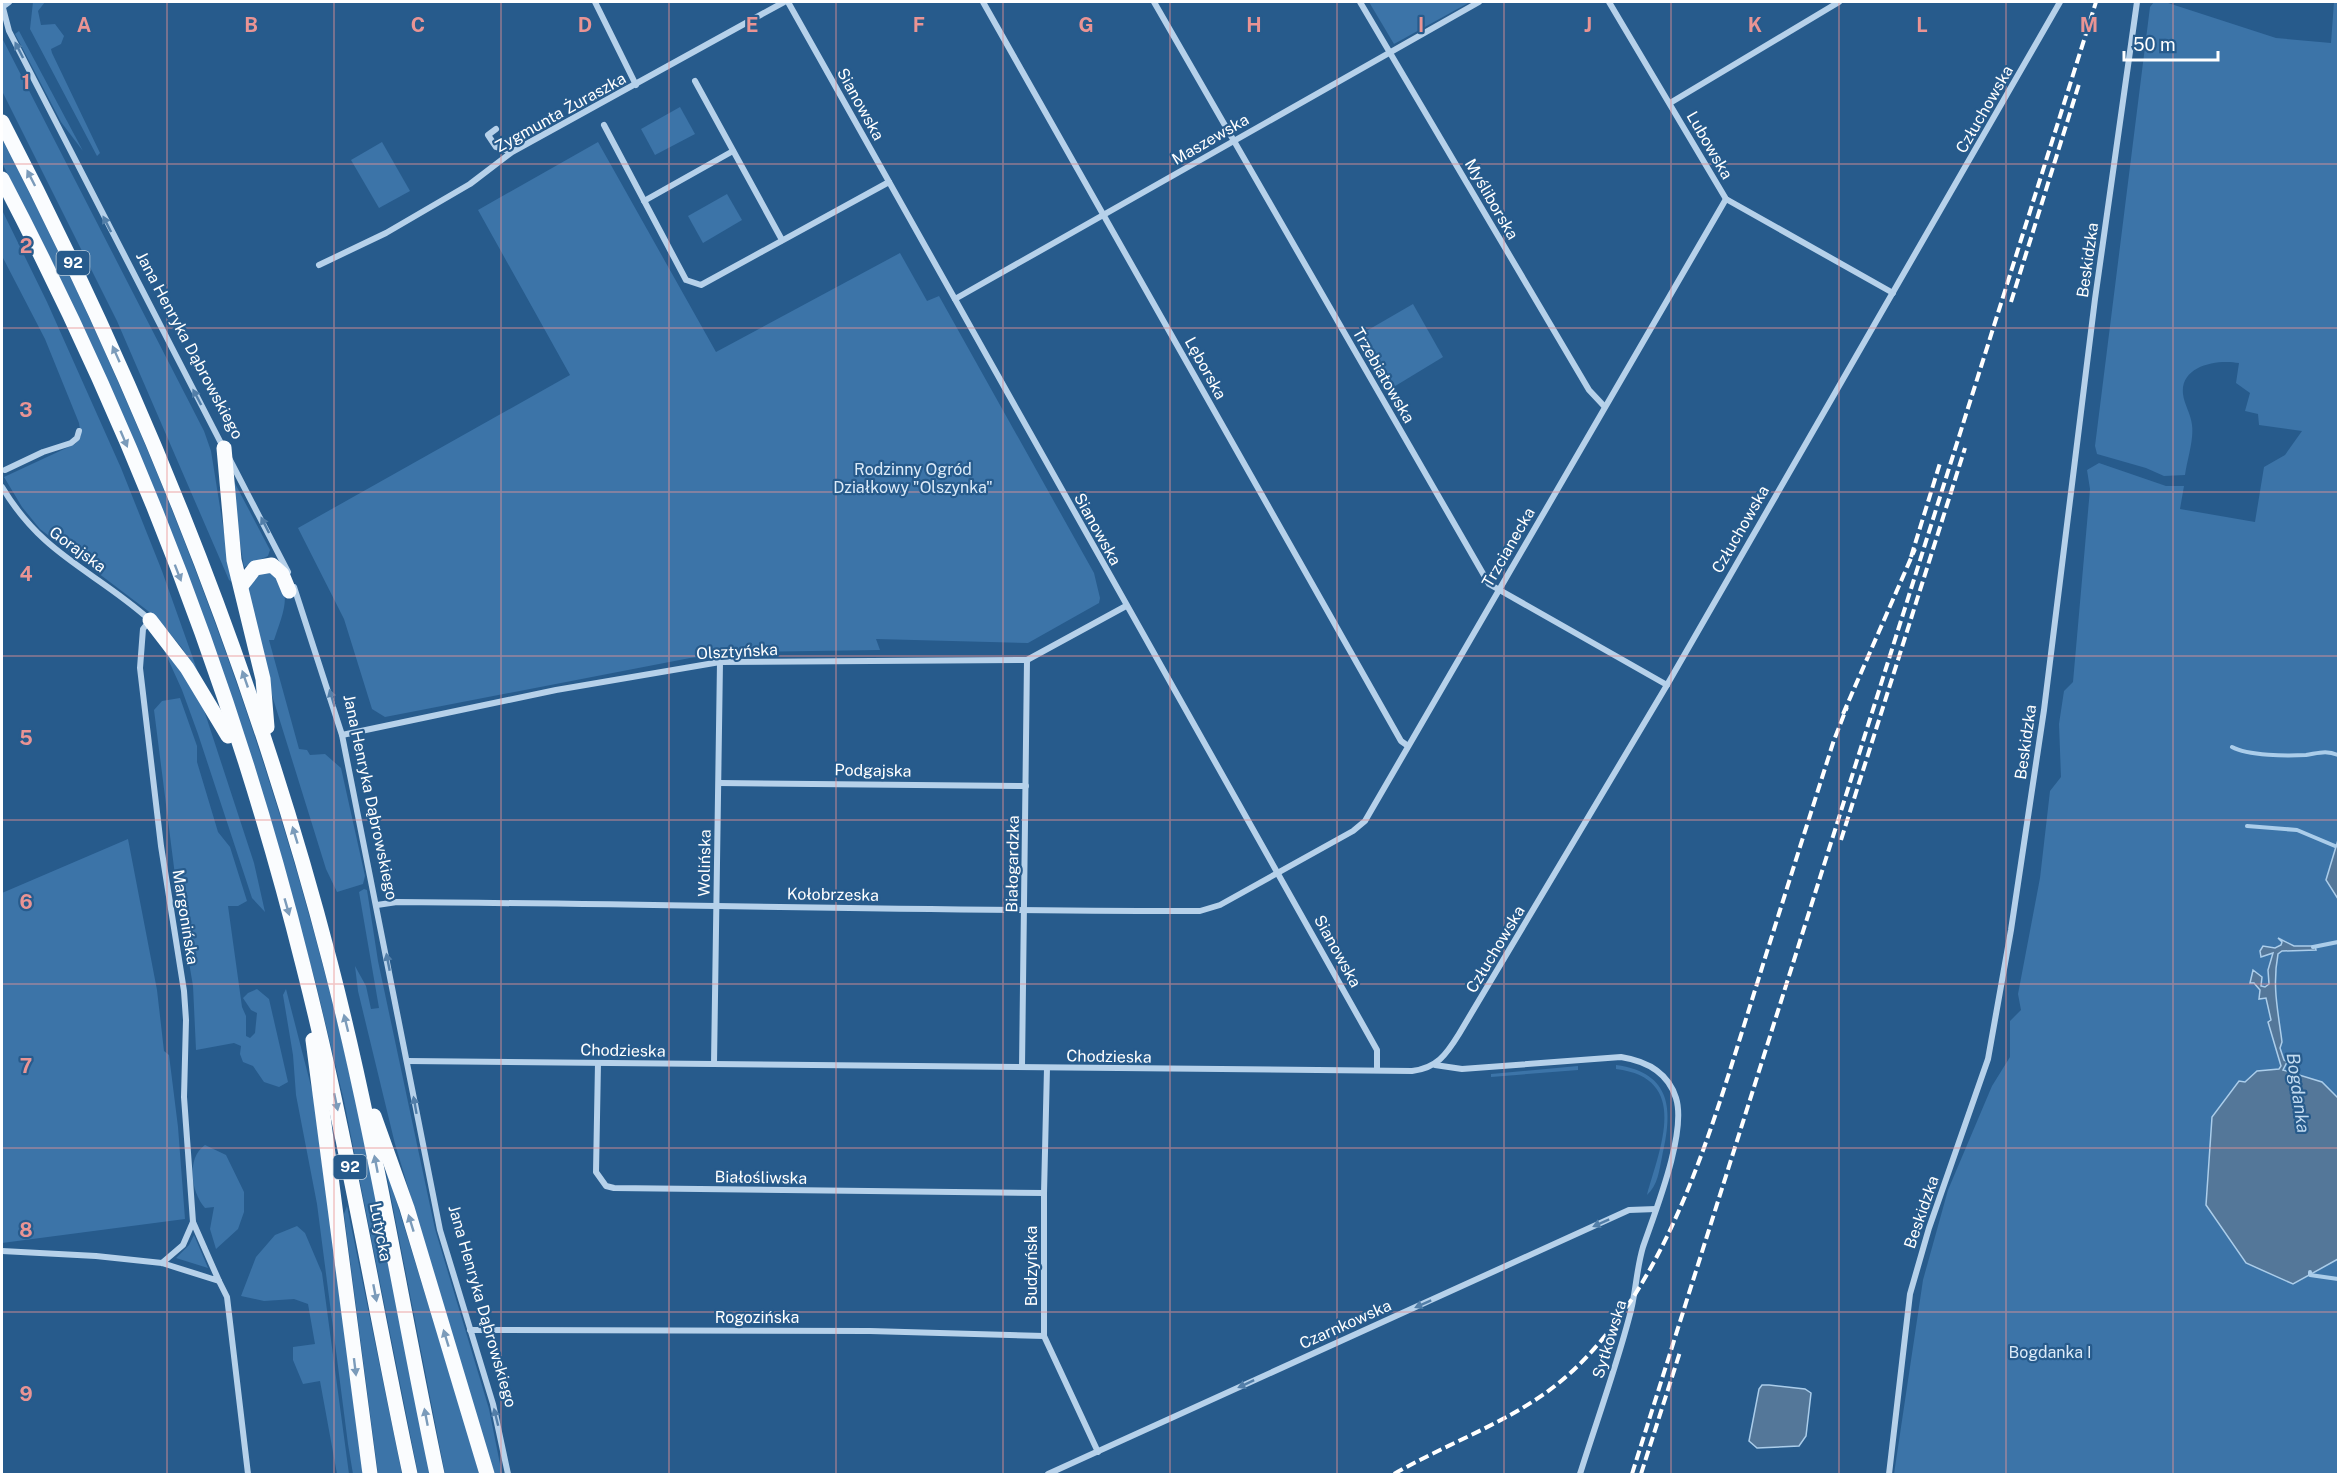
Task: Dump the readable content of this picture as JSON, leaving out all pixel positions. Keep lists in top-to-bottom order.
{
  "streets": {
    "main road": ["92", "Lutycka"],
    "street": [
      "Sianowska",
      "Człuchowska",
      "Zygmunta Żuraszka",
      "Maszewska",
      "Lubowska",
      "Myśliborska",
      "Beskidzka",
      "Jana Henryka Dąbrowskiego",
      "Lęborska",
      "Trzebiatowska",
      "Trzcianecka",
      "Gorajska",
      "Olsztyńska",
      "Podgajska",
      "Wolińska",
      "Białogardzka",
      "Kołobrzeska",
      "Margonińska",
      "Chodzieska",
      "Białośliwska",
      "Budzyńska",
      "Rogozińska",
      "Czarnkowska",
      "Sytkowska"
    ]
  },
  "crossings": [
    ["Sianowska", "Zygmunta Żuraszka"],
    ["Sianowska", "Maszewska"],
    ["Sianowska", "Trzcianecka"],
    ["Sianowska", "Olsztyńska"],
    ["Sianowska", "Kołobrzeska"],
    ["Sianowska", "Chodzieska"],
    ["Człuchowska", "Lubowska"],
    ["Człuchowska", "Trzebiatowska"],
    ["Człuchowska", "Chodzieska"],
    ["Maszewska", "Myśliborska"],
    ["Maszewska", "Lęborska"],
    ["Maszewska", "Trzebiatowska"],
    ["Lubowska", "Trzcianecka"],
    ["Myśliborska", "Trzcianecka"],
    ["92", "Lutycka"],
    ["Jana Henryka Dąbrowskiego", "Olsztyńska"],
    ["Jana Henryka Dąbrowskiego", "Kołobrzeska"],
    ["Jana Henryka Dąbrowskiego", "Chodzieska"],
    ["Jana Henryka Dąbrowskiego", "Rogozińska"],
    ["Lęborska", "Trzcianecka"],
    ["Trzebiatowska", "Trzcianecka"],
    ["Trzcianecka", "Kołobrzeska"],
    ["Gorajska", "Margonińska"],
    ["Olsztyńska", "Wolińska"],
    ["Olsztyńska", "Białogardzka"],
    ["Podgajska", "Wolińska"],
    ["Podgajska", "Białogardzka"],
    ["Wolińska", "Kołobrzeska"],
    ["Wolińska", "Chodzieska"],
    ["Białogardzka", "Kołobrzeska"],
    ["Białogardzka", "Chodzieska"],
    ["Chodzieska", "Białośliwska"],
    ["Chodzieska", "Budzyńska"],
    ["Chodzieska", "Czarnkowska"],
    ["Chodzieska", "Sytkowska"],
    ["Białośliwska", "Budzyńska"],
    ["Budzyńska", "Rogozińska"],
    ["Budzyńska", "Czarnkowska"],
    ["Czarnkowska", "Sytkowska"]
  ],
  "one_way": ["Jana Henryka Dąbrowskiego", "Czarnkowska"],
  "water": ["Bogdanka"],
  "parks": ["Rodzinny Ogród Działkowy \"Olszynka\"", "Bogdanka I"],
  "scale_bar": "50 m",
  "grid": {
    "columns": [
      "A",
      "B",
      "C",
      "D",
      "E",
      "F",
      "G",
      "H",
      "I",
      "J",
      "K",
      "L",
      "M"
    ],
    "rows": [
      "1",
      "2",
      "3",
      "4",
      "5",
      "6",
      "7",
      "8",
      "9"
    ]
  }
}
